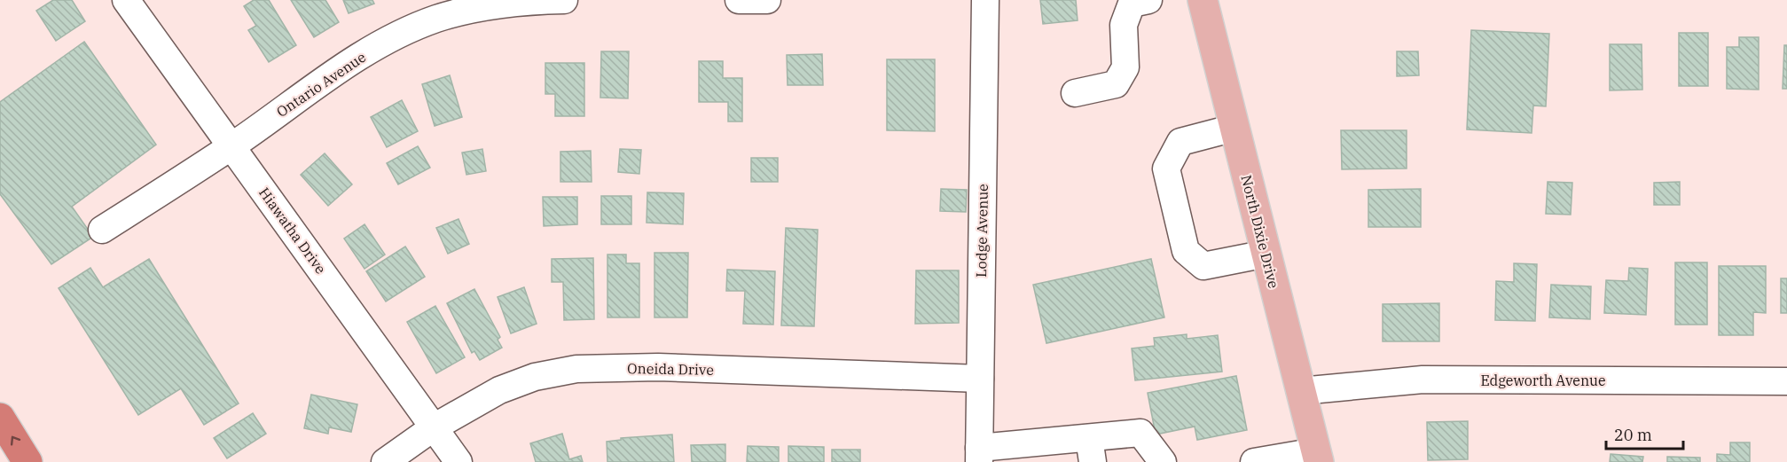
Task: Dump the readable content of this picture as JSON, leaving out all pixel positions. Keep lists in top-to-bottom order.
{
  "streets": {
    "main road": ["North Dixie Drive"],
    "street": [
      "Ontario Avenue",
      "Hiawatha Drive",
      "Lodge Avenue",
      "Oneida Drive",
      "Edgeworth Avenue"
    ]
  },
  "crossings": [
    ["Ontario Avenue", "Hiawatha Drive"],
    ["Hiawatha Drive", "Oneida Drive"],
    ["Lodge Avenue", "Oneida Drive"],
    ["North Dixie Drive", "Edgeworth Avenue"]
  ],
  "scale_bar": "20 m"
}
